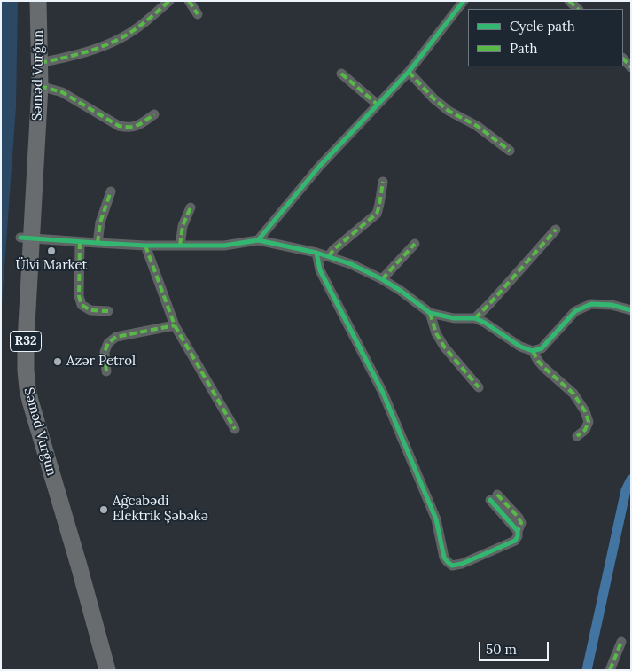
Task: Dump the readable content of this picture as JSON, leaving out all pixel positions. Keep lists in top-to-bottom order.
{
  "streets": {
    "main road": ["Səməd Vurğun", "R32"]
  },
  "places": ["Ülvi Market", "Azər Petrol", "Ağcabədi Elektrik Şəbəkə"],
  "legend": ["Cycle path", "Path"],
  "scale_bar": "50 m"
}
